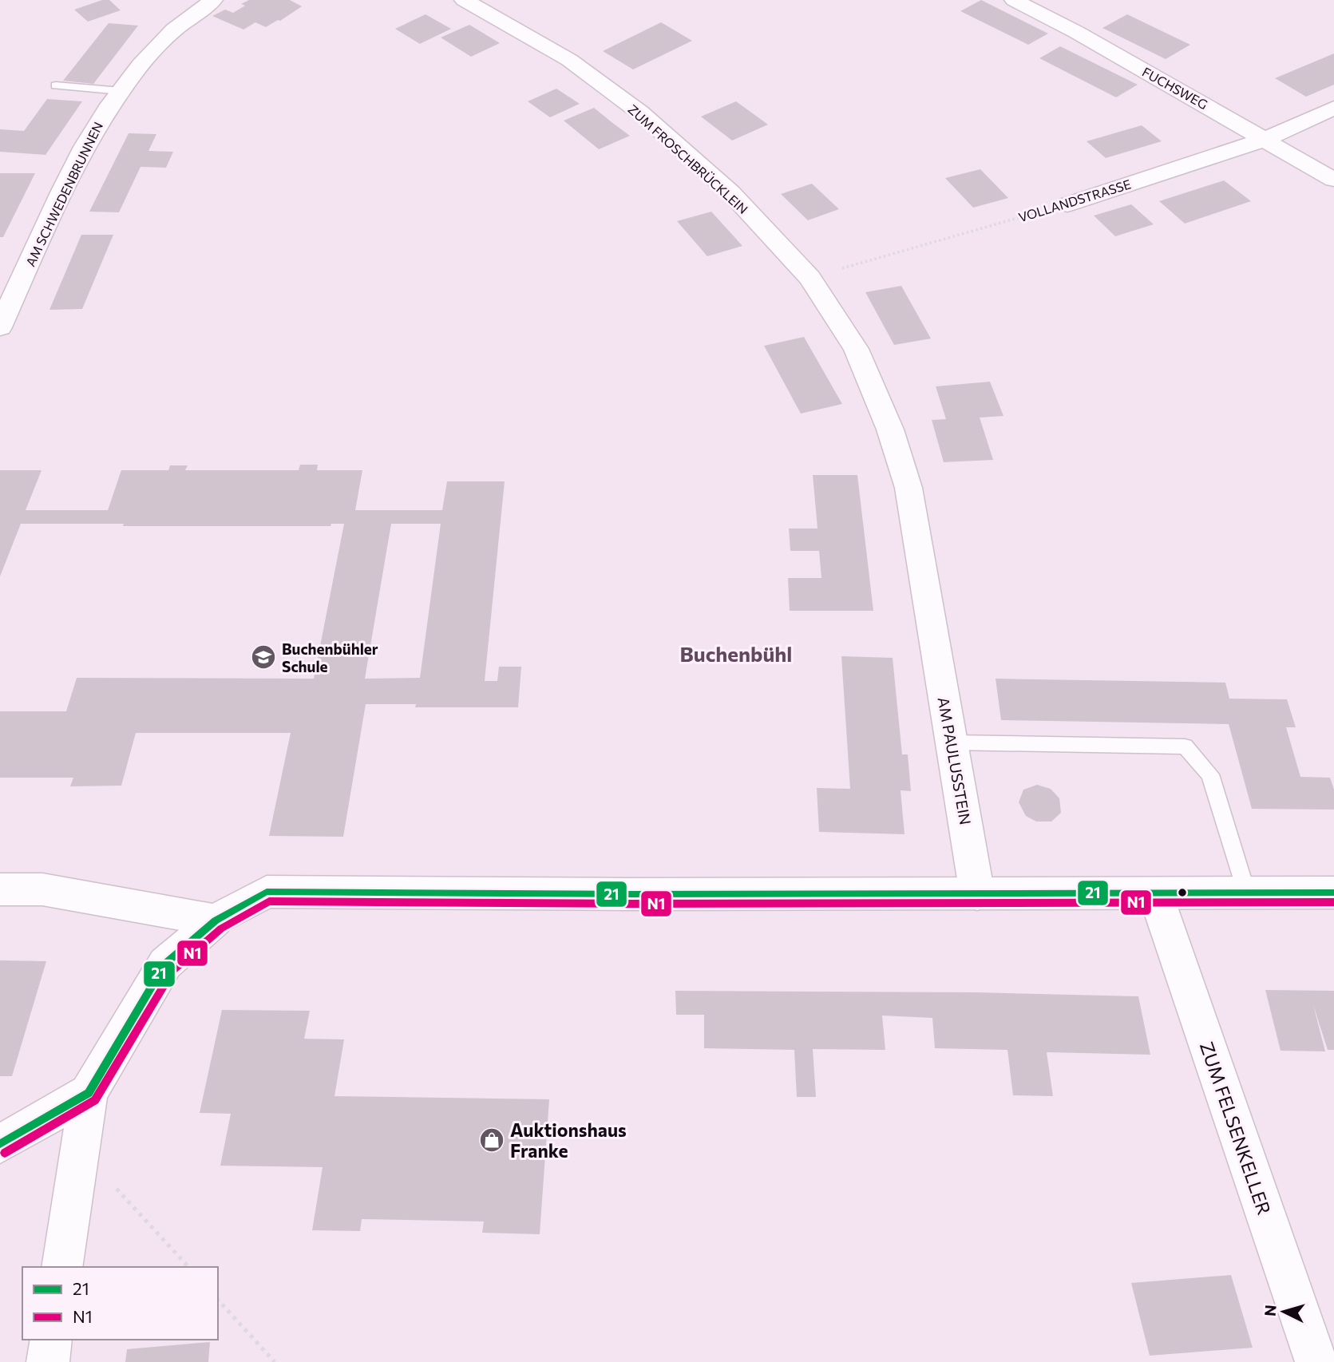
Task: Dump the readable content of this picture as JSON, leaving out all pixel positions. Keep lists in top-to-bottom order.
{
  "streets": {
    "street": [
      "FUCHSWEG",
      "ZUM FROSCHBRÜCKLEIN",
      "AM SCHWEDENBRUNNEN",
      "VOLLANDSTRASSE",
      "AM PAULUSSTEIN",
      "ZUM FELSENKELLER"
    ]
  },
  "crossings": [
    ["FUCHSWEG", "VOLLANDSTRASSE"],
    ["ZUM FROSCHBRÜCKLEIN", "VOLLANDSTRASSE"],
    ["ZUM FROSCHBRÜCKLEIN", "AM PAULUSSTEIN"]
  ],
  "districts": ["Buchenbühl"],
  "places": {
    "school or university": ["Buchenbühler Schule"],
    "shop": ["Auktionshaus Franke"]
  },
  "lines": ["transit line 21", "transit line N1"],
  "legend": ["21", "N1"],
  "north": "left"
}
